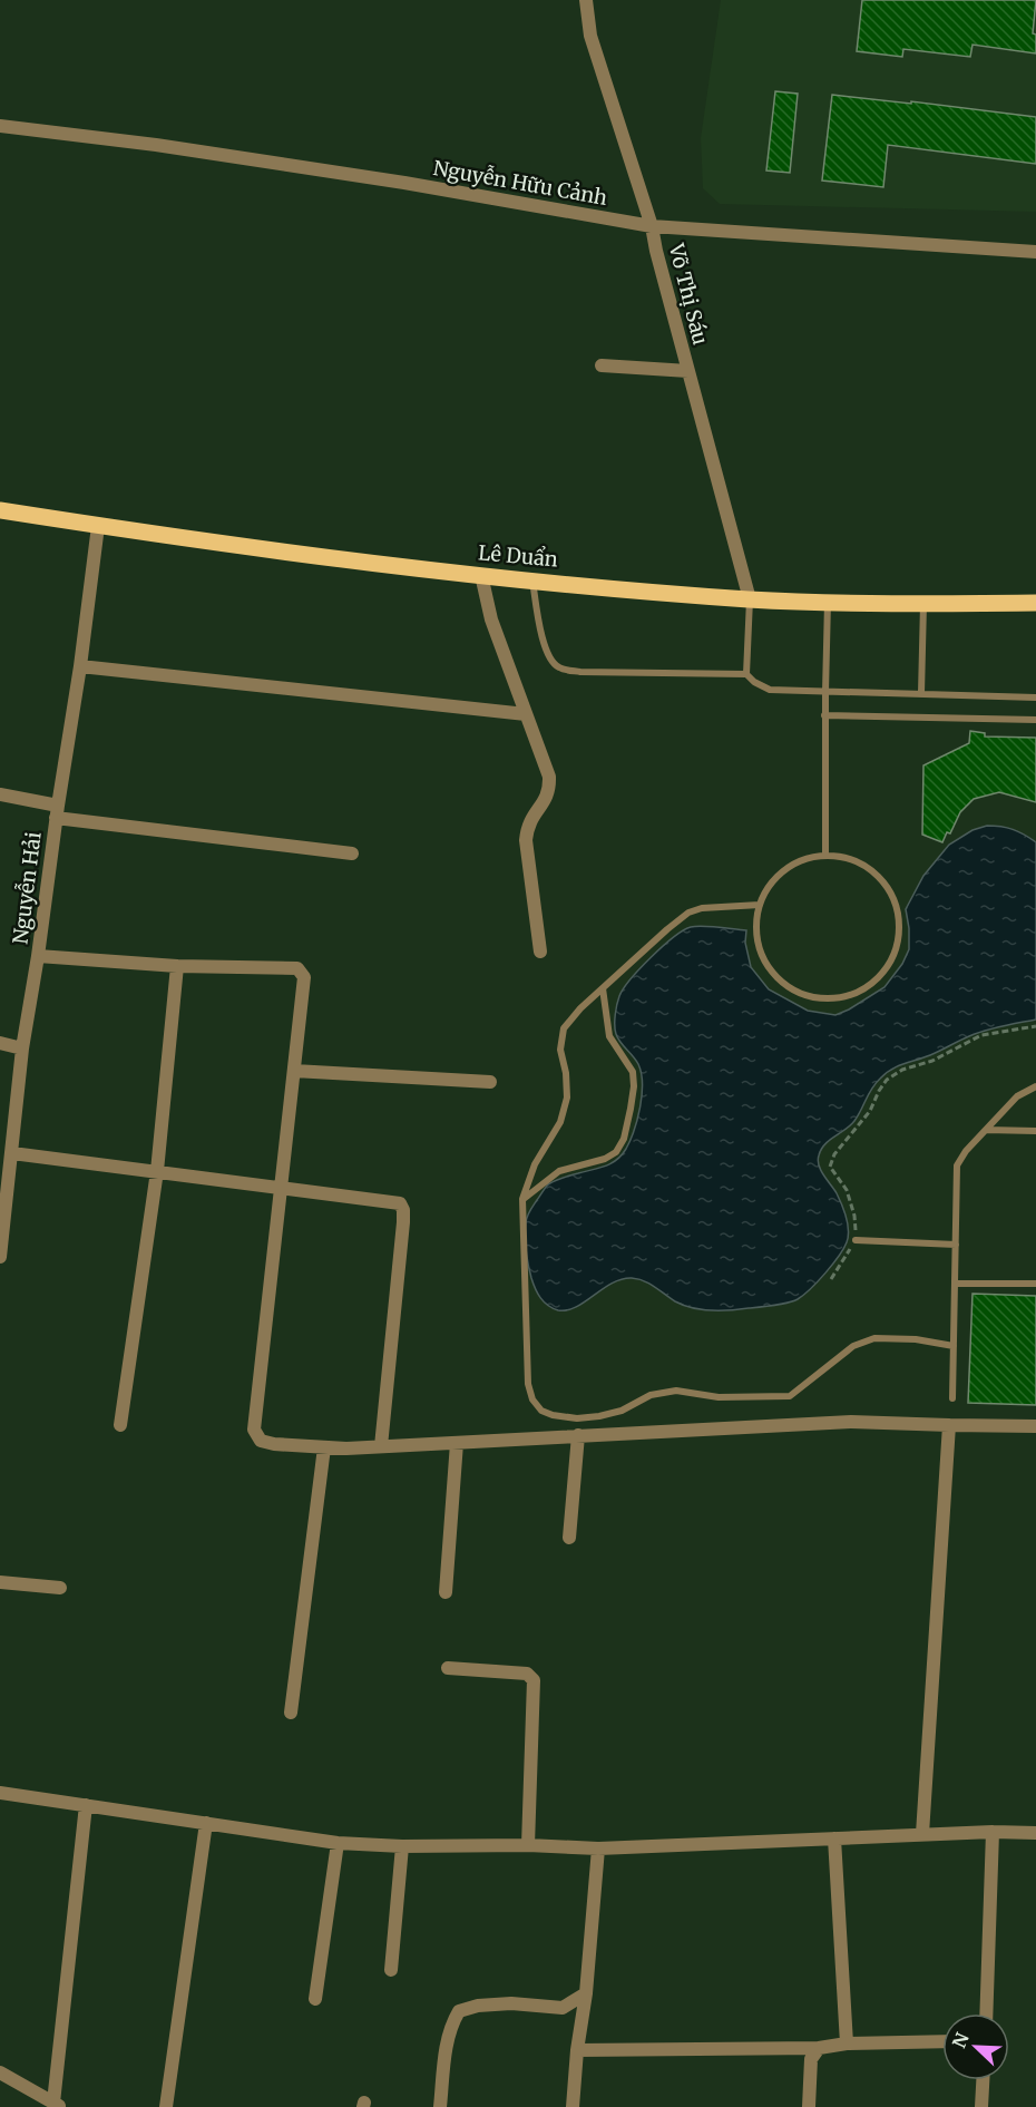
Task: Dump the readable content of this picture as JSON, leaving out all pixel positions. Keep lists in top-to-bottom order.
{
  "streets": {
    "main road": ["Lê Duẩn"],
    "street": ["Nguyễn Hữu Cảnh", "Võ Thị Sáu", "Nguyễn Hải"]
  },
  "crossings": [
    ["Nguyễn Hữu Cảnh", "Võ Thị Sáu"],
    ["Võ Thị Sáu", "Lê Duẩn"],
    ["Lê Duẩn", "Nguyễn Hải"]
  ],
  "north": "top left"
}
